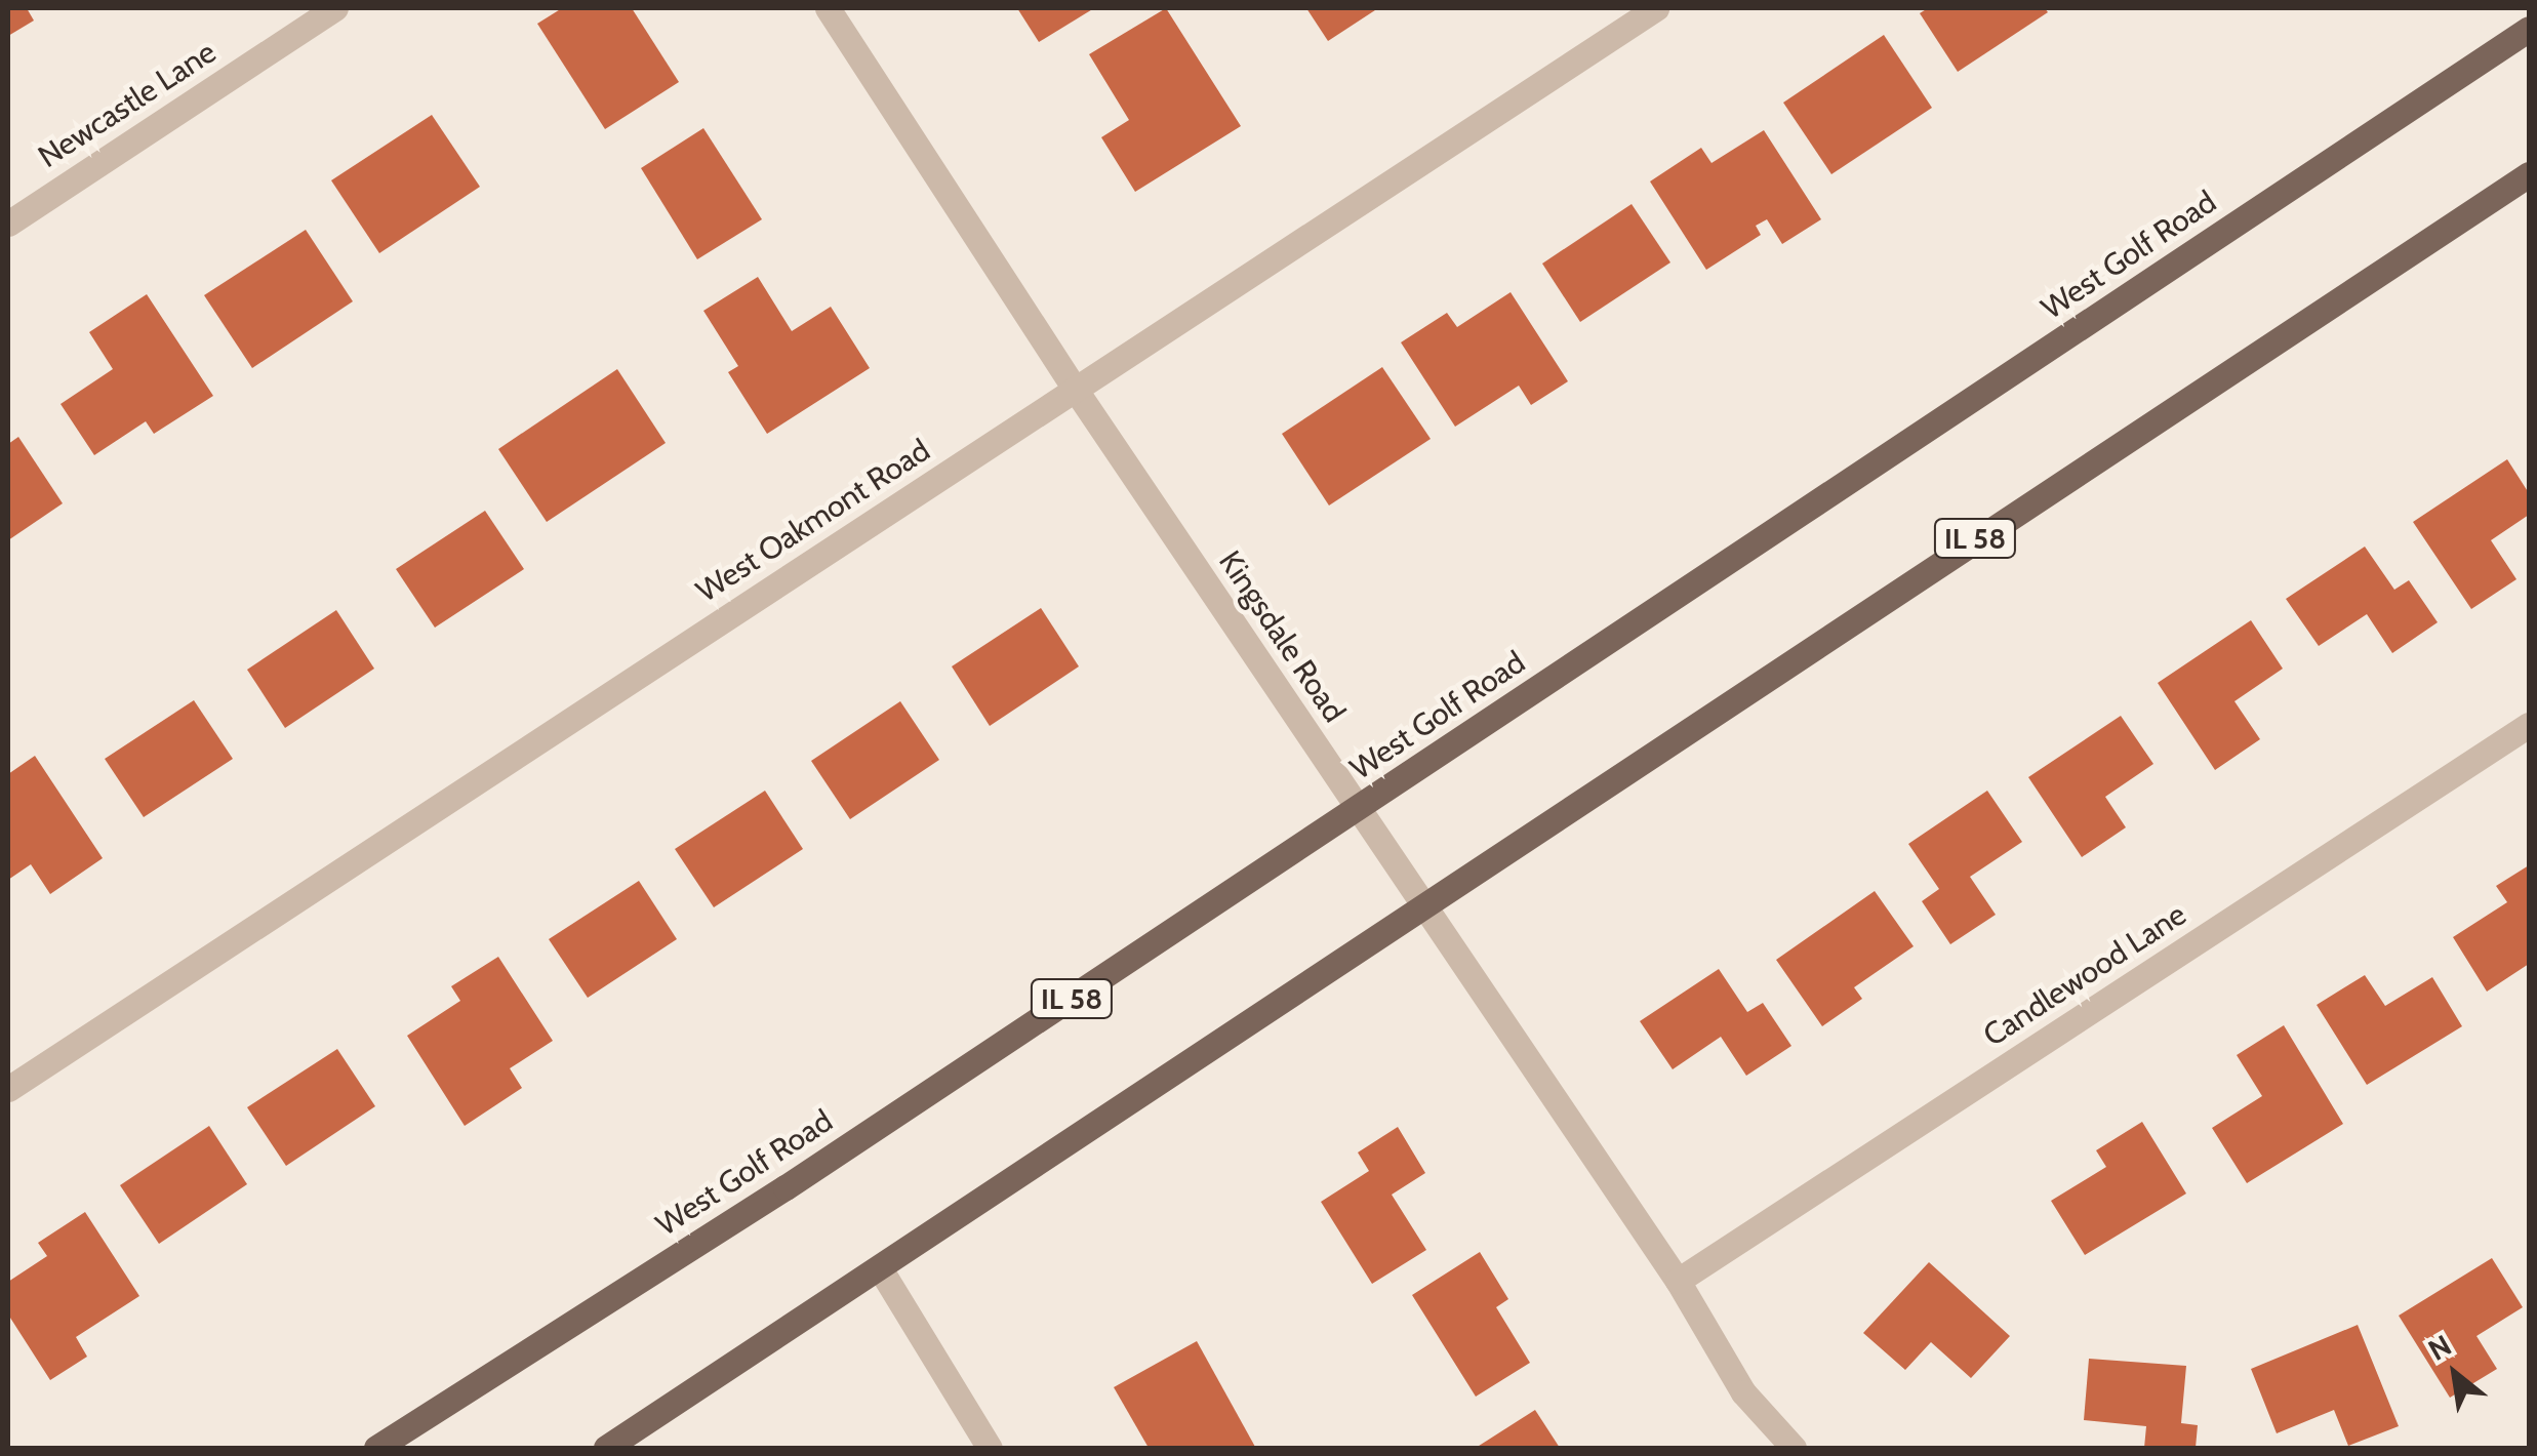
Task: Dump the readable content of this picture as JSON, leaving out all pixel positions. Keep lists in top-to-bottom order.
{
  "streets": {
    "main road": ["West Golf Road", "IL 58"],
    "street": [
      "Newcastle Lane",
      "West Oakmont Road",
      "Kingsdale Road",
      "Candlewood Lane"
    ]
  },
  "crossings": [
    ["West Golf Road", "Kingsdale Road"],
    ["West Oakmont Road", "Kingsdale Road"],
    ["IL 58", "Kingsdale Road"],
    ["Kingsdale Road", "Candlewood Lane"]
  ],
  "north": "top left"
}
